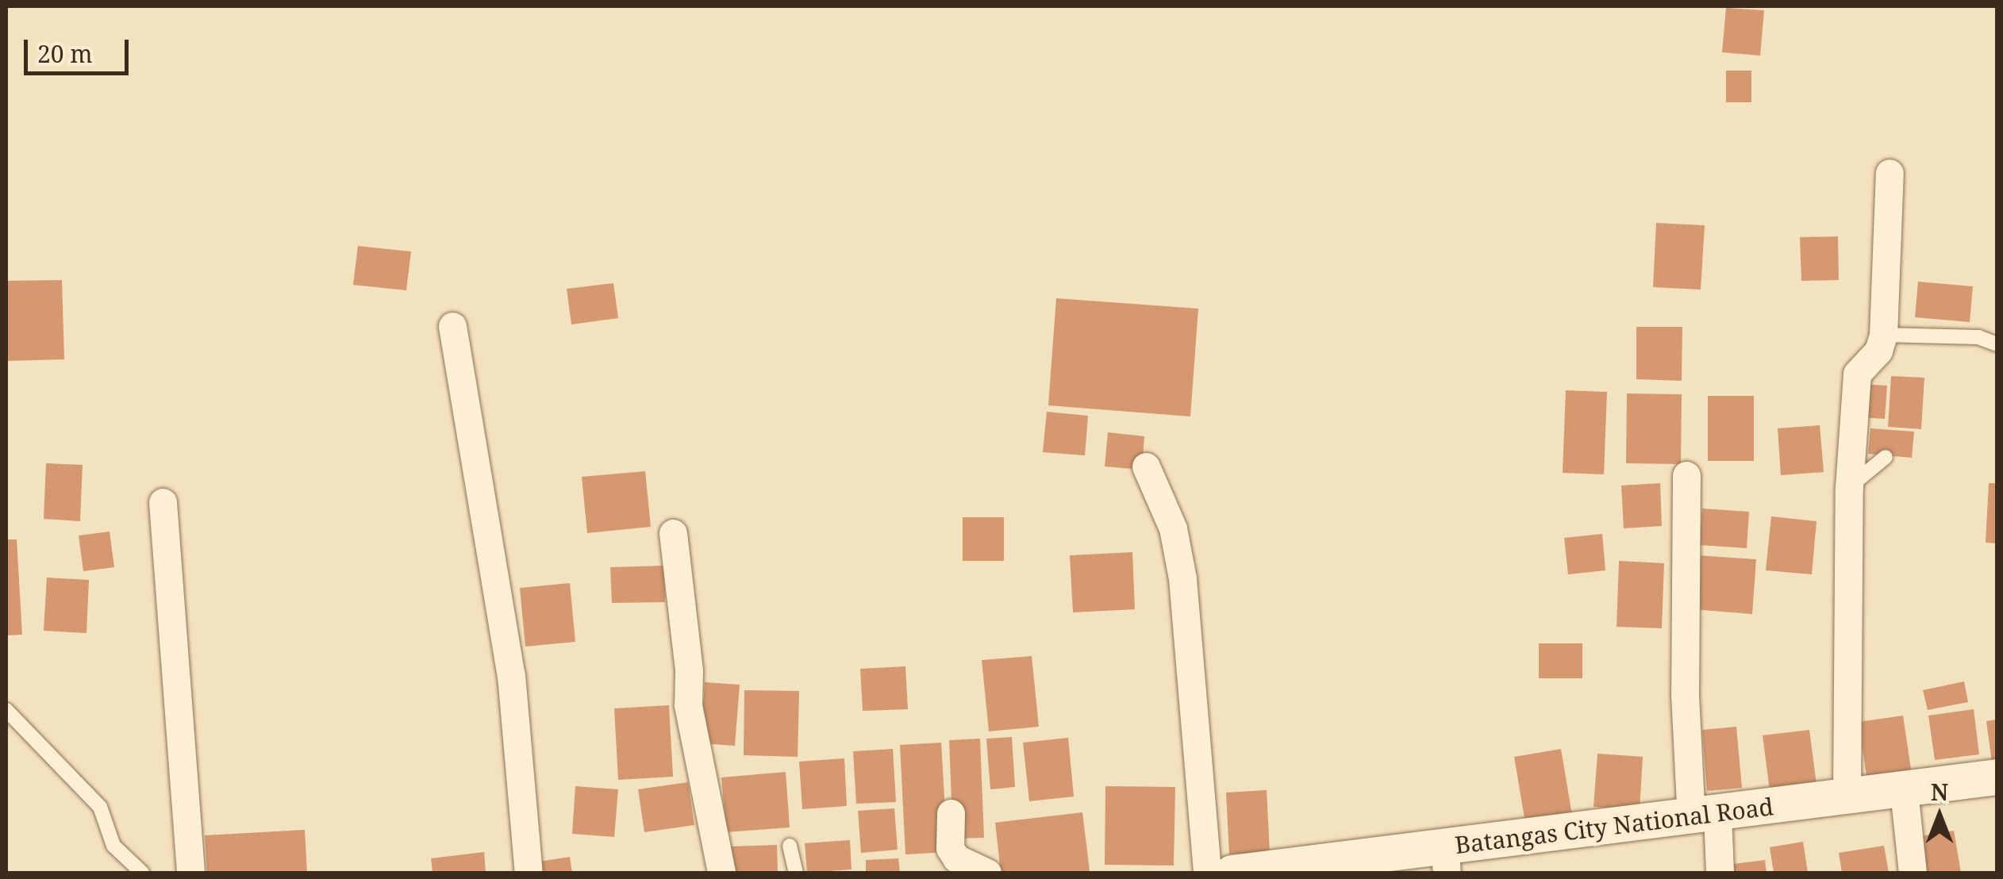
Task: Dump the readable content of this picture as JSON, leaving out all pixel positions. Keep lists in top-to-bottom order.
{
  "streets": {
    "street": ["Batangas City National Road"]
  },
  "scale_bar": "20 m",
  "north": "top"
}
